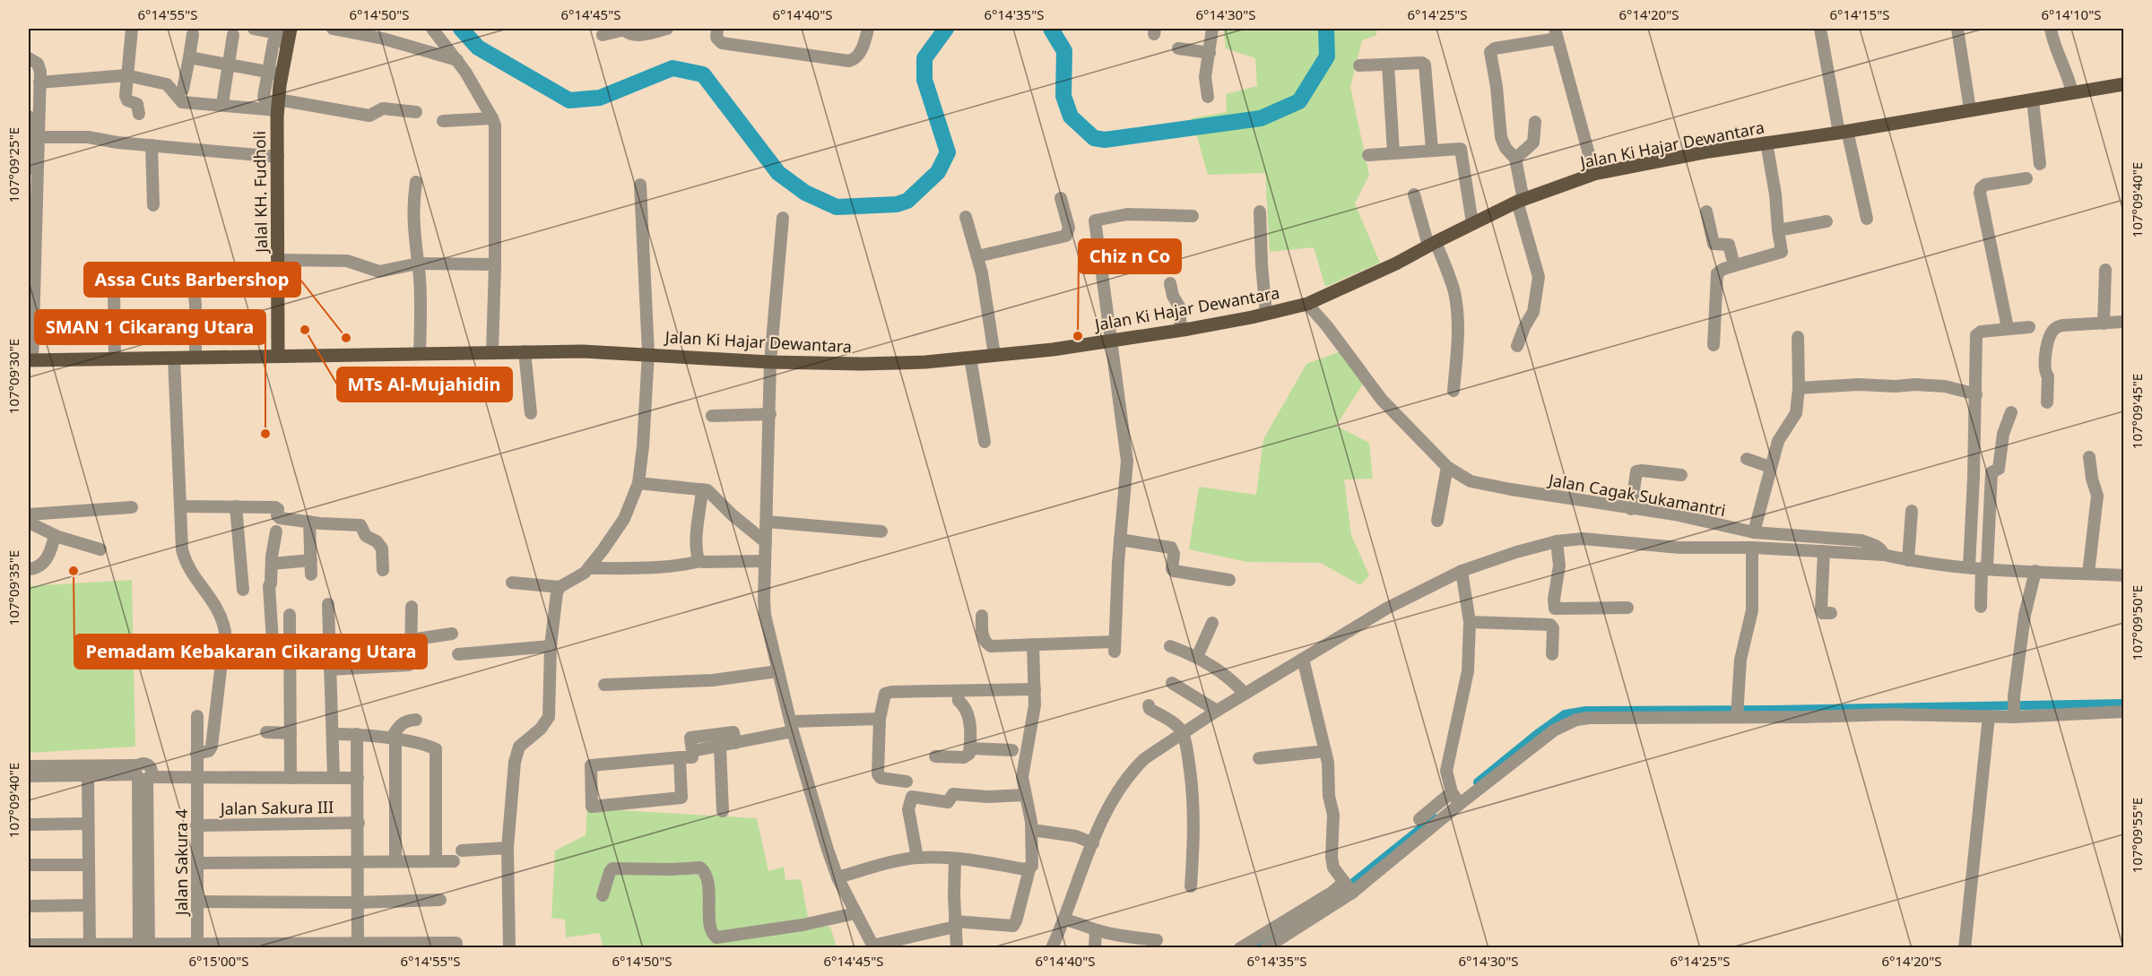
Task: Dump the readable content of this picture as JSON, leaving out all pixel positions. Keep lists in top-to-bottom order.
{
  "streets": {
    "main road": ["Jalan Ki Hajar Dewantara", "Jalal KH. Fudholi"],
    "street": ["Jalan Cagak Sukamantri", "Jalan Sakura III", "Jalan Sakura 4"]
  },
  "crossings": [
    ["Jalan Ki Hajar Dewantara", "Jalal KH. Fudholi"],
    ["Jalan Ki Hajar Dewantara", "Jalan Cagak Sukamantri"],
    ["Jalan Sakura III", "Jalan Sakura 4"]
  ],
  "places": [
    "MTs Al-Mujahidin",
    "Chiz n Co",
    "Assa Cuts Barbershop",
    "SMAN 1 Cikarang Utara",
    "Pemadam Kebakaran Cikarang Utara"
  ],
  "coordinates": [
    "6°14'55\"S",
    "6°14'50\"S",
    "6°14'45\"S",
    "6°14'40\"S",
    "6°14'35\"S",
    "6°14'30\"S",
    "6°14'25\"S",
    "6°14'20\"S",
    "6°14'15\"S",
    "6°14'10\"S",
    "107°09'25\"E",
    "107°09'40\"E",
    "107°09'30\"E",
    "107°09'45\"E",
    "107°09'35\"E",
    "107°09'50\"E",
    "107°09'55\"E",
    "6°15'00\"S"
  ]
}
